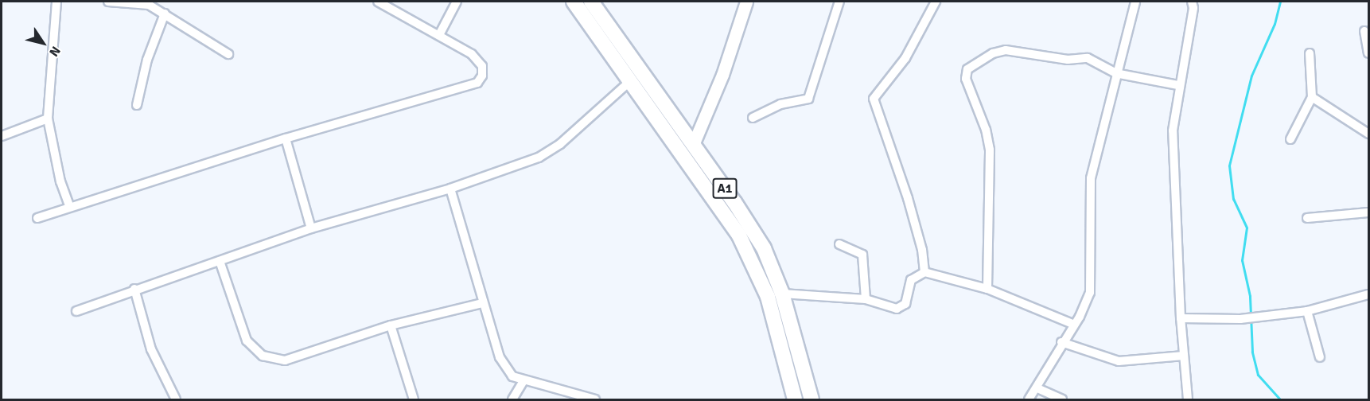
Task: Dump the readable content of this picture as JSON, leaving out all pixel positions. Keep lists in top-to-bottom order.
{
  "streets": {
    "highway": ["A1"]
  },
  "north": "bottom right"
}
